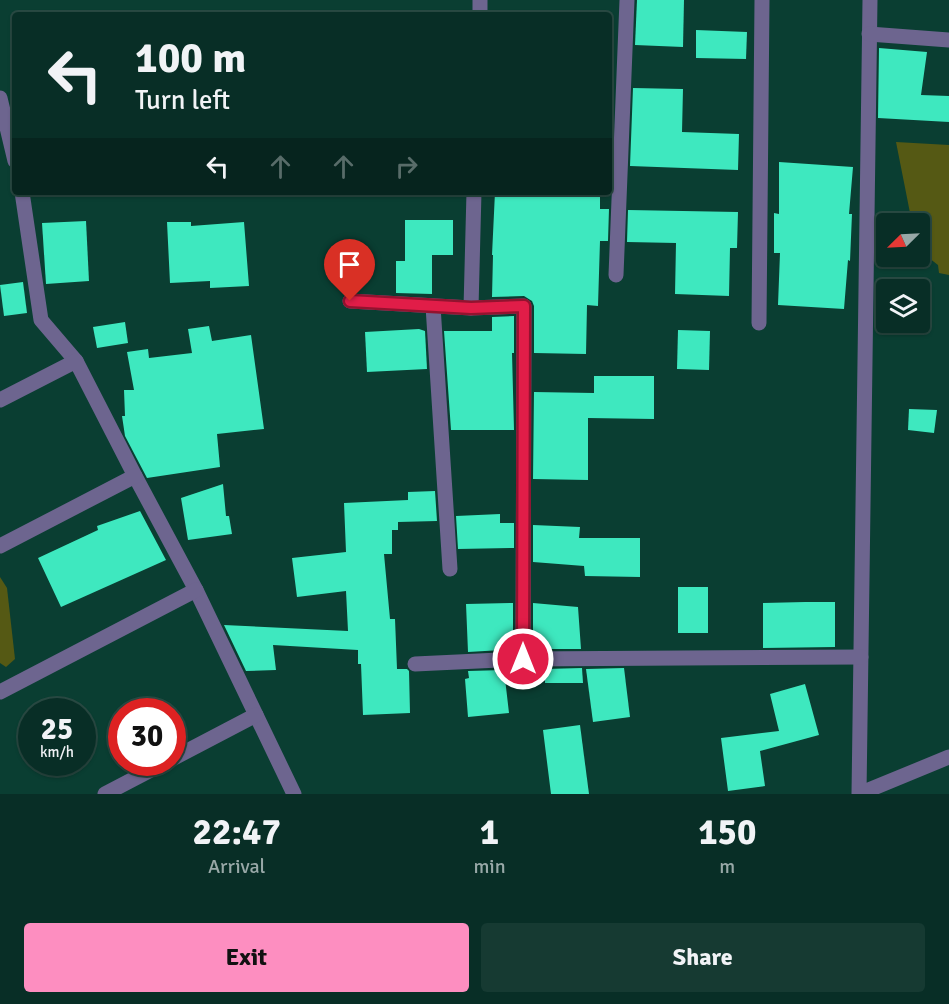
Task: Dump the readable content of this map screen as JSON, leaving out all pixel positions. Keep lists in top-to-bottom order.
{
  "north": "bottom left",
  "page": {
    "turn": ["100 m", "Turn left"],
    "speed": "25 km/h",
    "limit": "30",
    "eta": [
      "22:47",
      "Arrival",
      "1",
      "min",
      "150",
      "m"
    ],
    "buttons": ["Exit", "Share"]
  }
}
